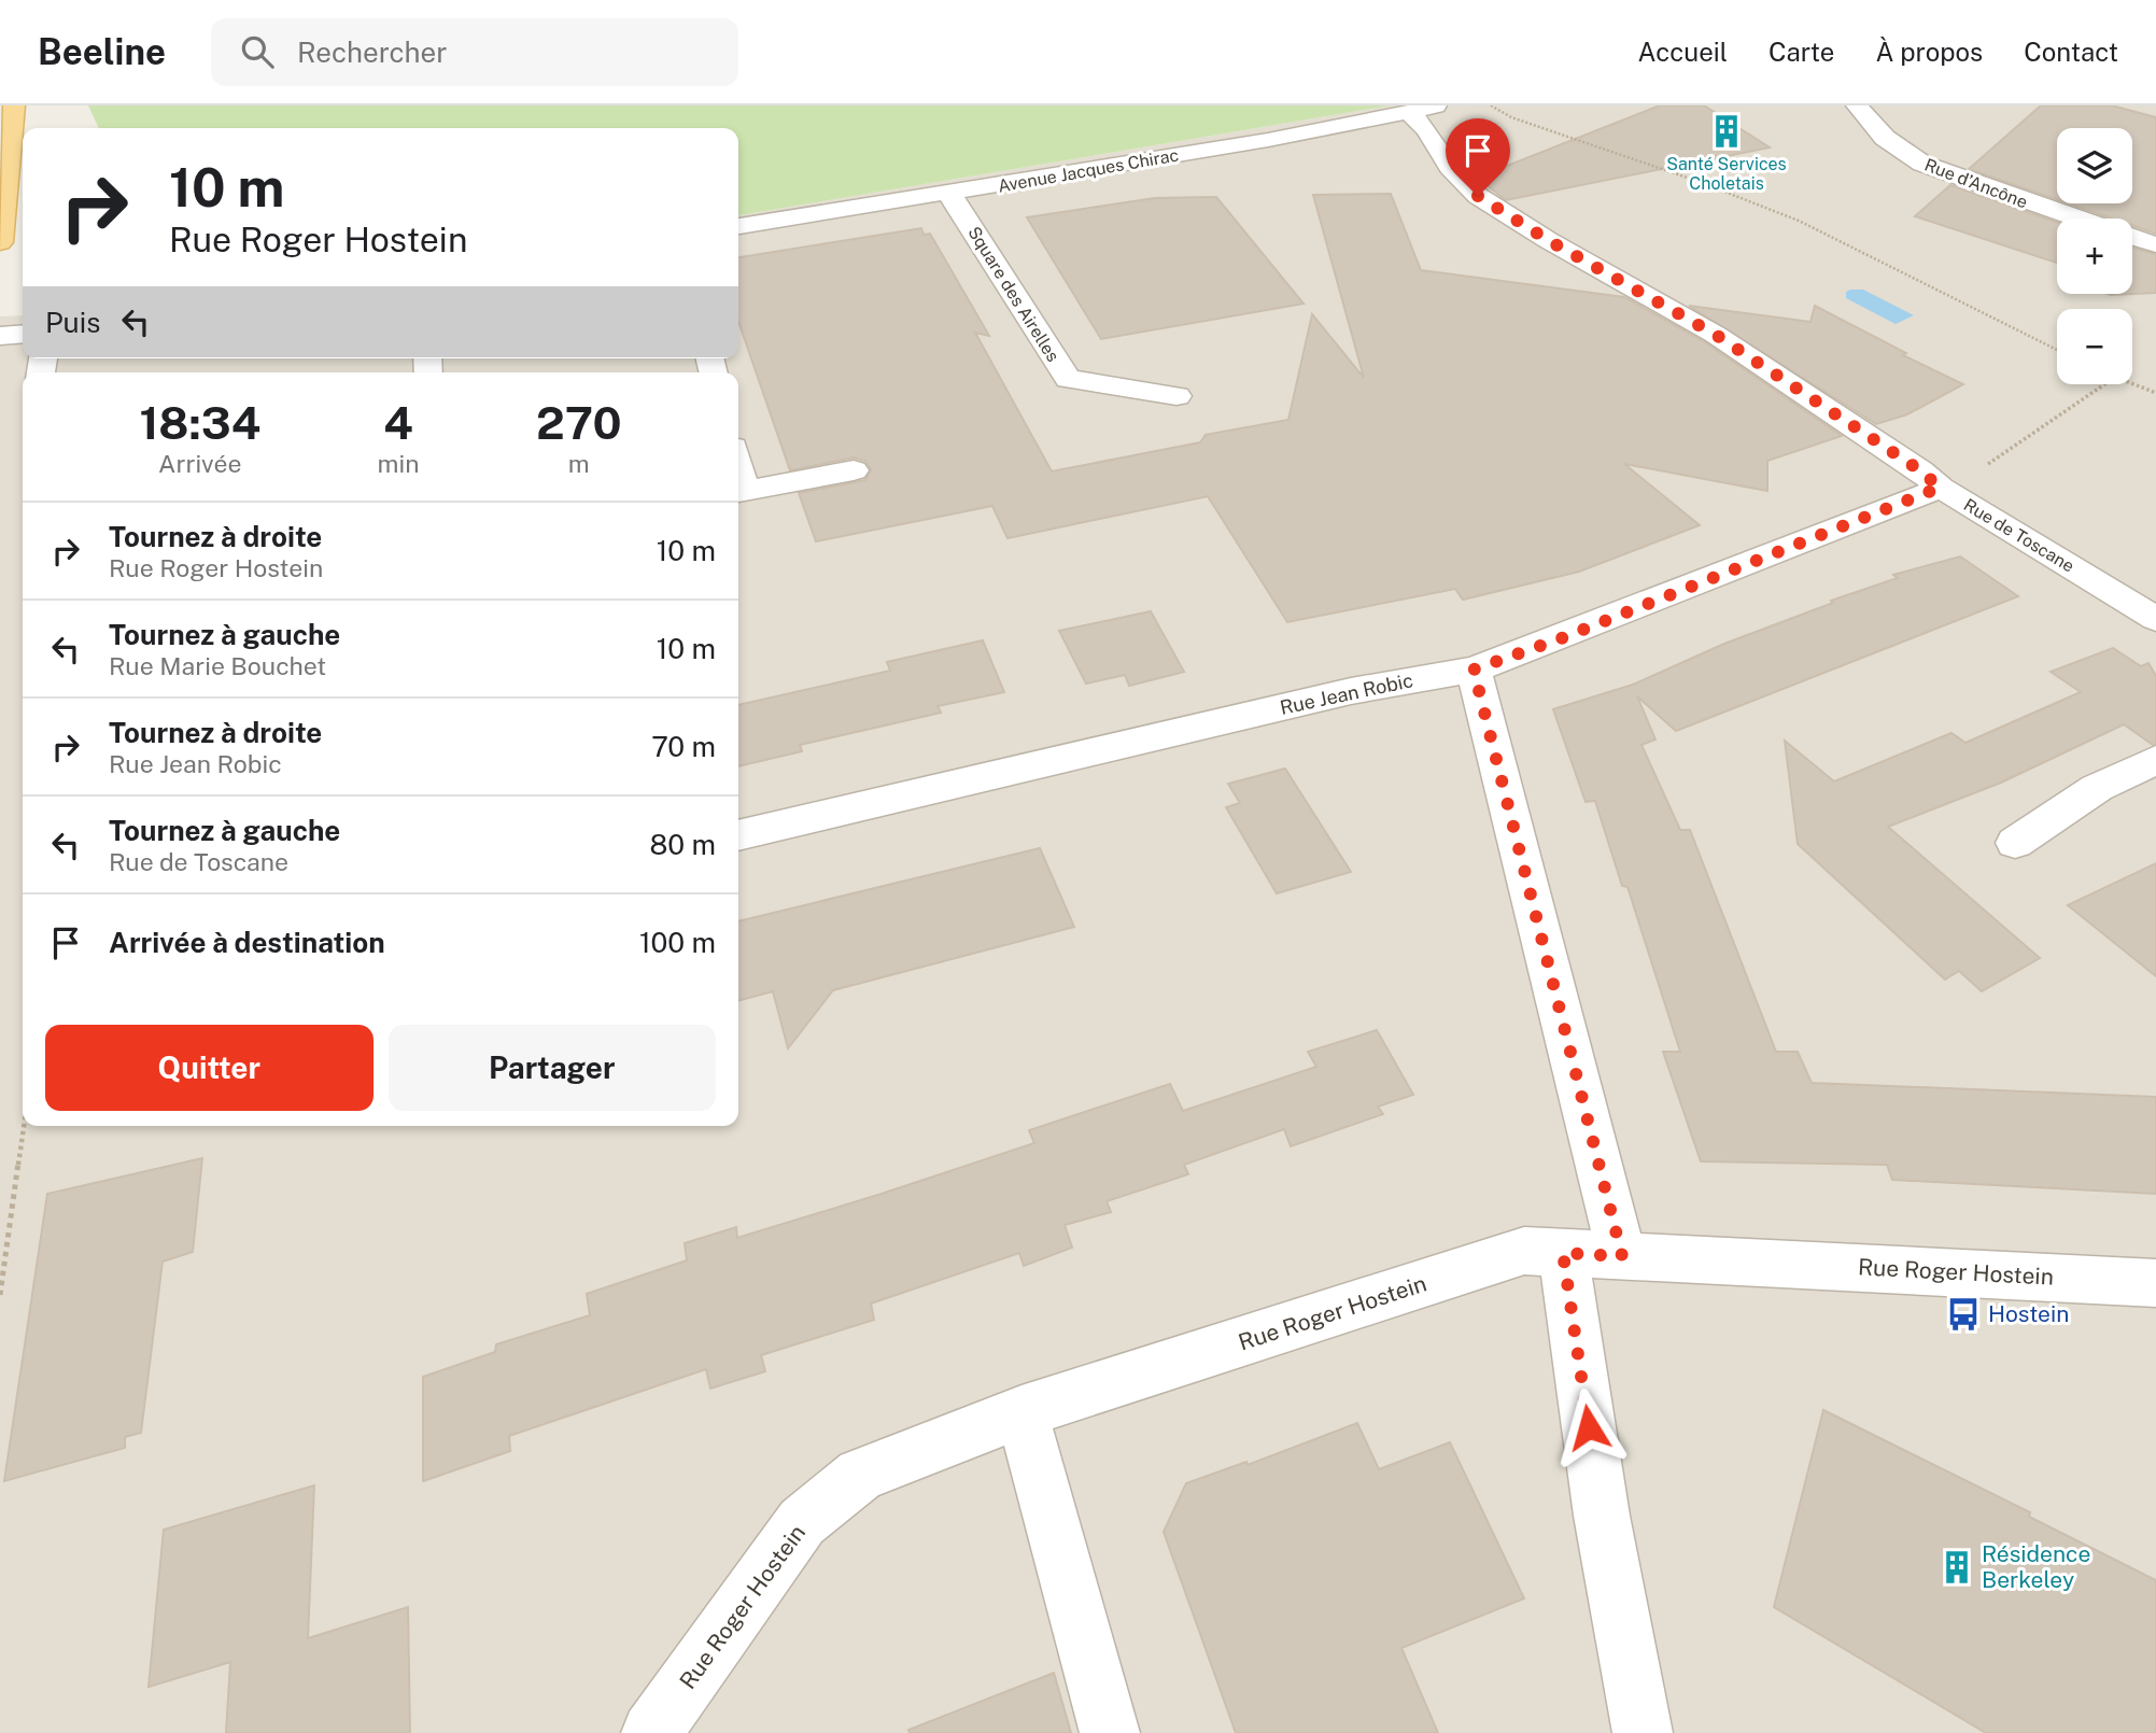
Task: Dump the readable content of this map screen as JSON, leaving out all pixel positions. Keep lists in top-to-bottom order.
{
  "streets": {
    "street": [
      "Avenue Jacques Chirac",
      "Rue d’Ancône",
      "Square des Airelles",
      "Rue de Toscane",
      "Rue Jean Robic",
      "Rue Roger Hostein"
    ]
  },
  "crossings": [
    ["Avenue Jacques Chirac", "Square des Airelles"],
    ["Avenue Jacques Chirac", "Rue de Toscane"],
    ["Rue de Toscane", "Rue Jean Robic"]
  ],
  "places": {
    "building": ["Santé Services Choletais", "Résidence Berkeley"],
    "bus stop": ["Hostein"]
  },
  "page": {
    "header": "Beeline",
    "search": "Rechercher",
    "nav": [
      "Accueil",
      "Carte",
      "À propos",
      "Contact"
    ],
    "map_buttons": ["+", "−"],
    "turn": ["10 m", "Rue Roger Hostein"],
    "then": "Puis",
    "eta": [
      "18:34",
      "Arrivée",
      "4",
      "min",
      "270",
      "m"
    ],
    "list": [
      {
        "name": "Tournez à droite",
        "note": "Rue Roger Hostein",
        "value": "10 m"
      },
      {
        "name": "Tournez à gauche",
        "note": "Rue Marie Bouchet",
        "value": "10 m"
      },
      {
        "name": "Tournez à droite",
        "note": "Rue Jean Robic",
        "value": "70 m"
      },
      {
        "name": "Tournez à gauche",
        "note": "Rue de Toscane",
        "value": "80 m"
      },
      {
        "name": "Arrivée à destination",
        "value": "100 m"
      }
    ],
    "buttons": ["Quitter", "Partager"]
  }
}
